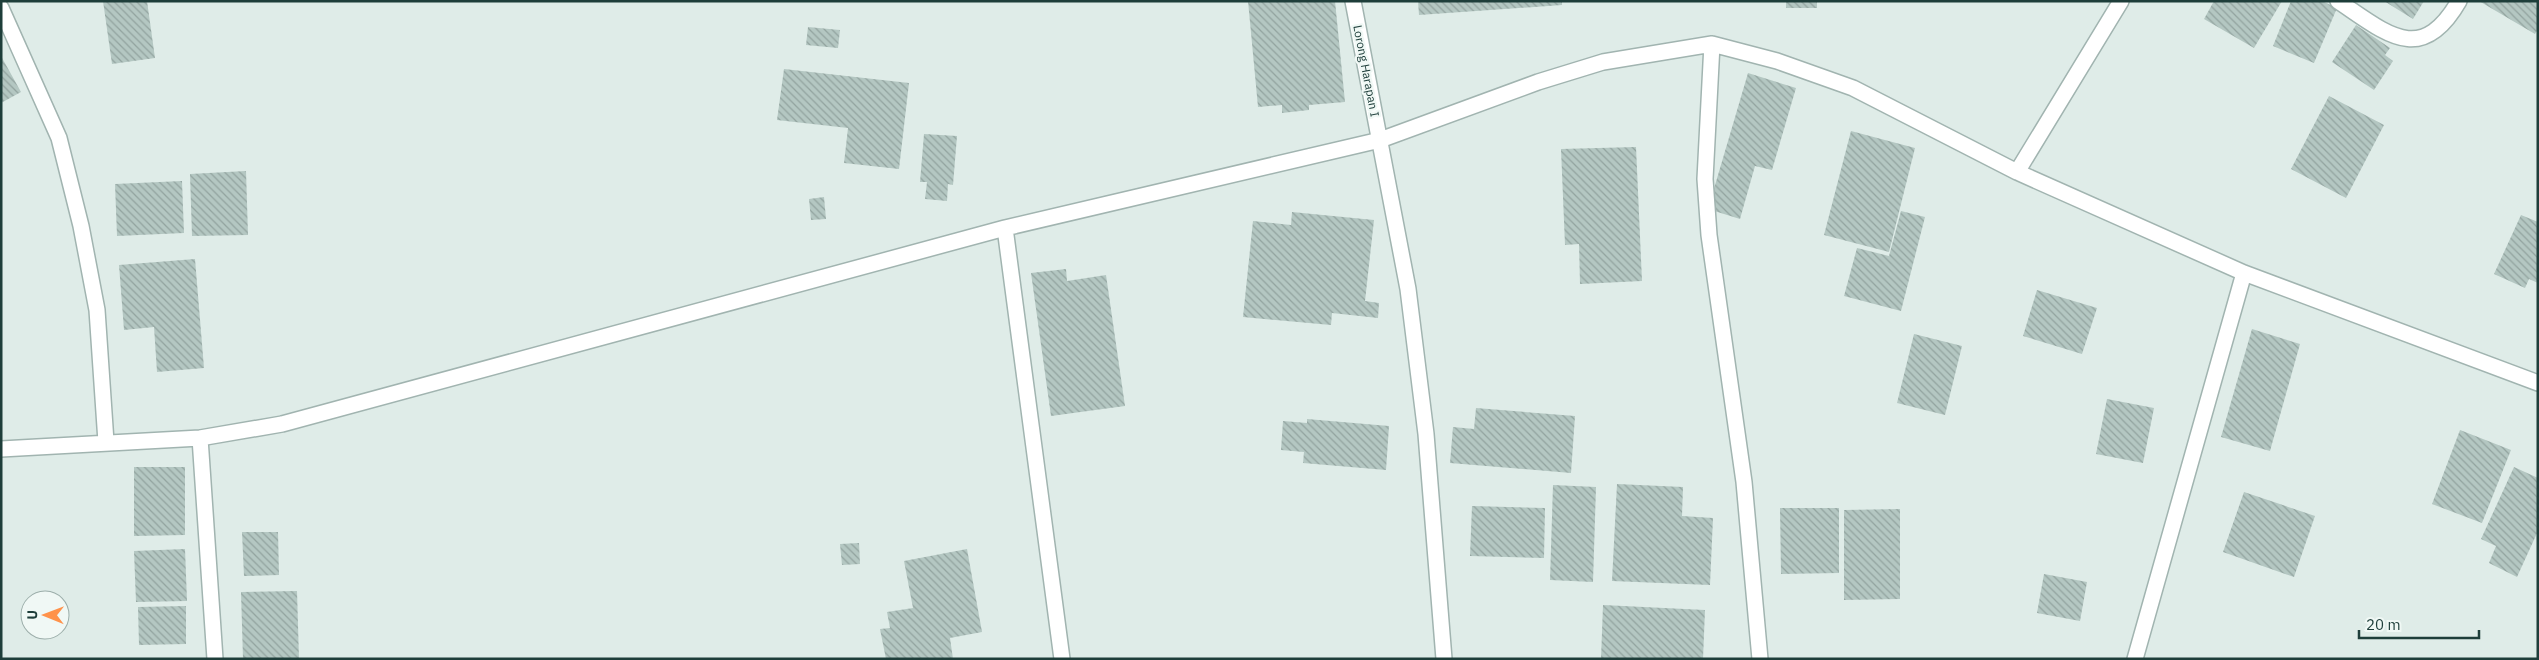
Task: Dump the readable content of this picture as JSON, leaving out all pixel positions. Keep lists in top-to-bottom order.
{
  "streets": {
    "street": ["Lorong Harapan I"]
  },
  "scale_bar": "20 m",
  "north": "left"
}
